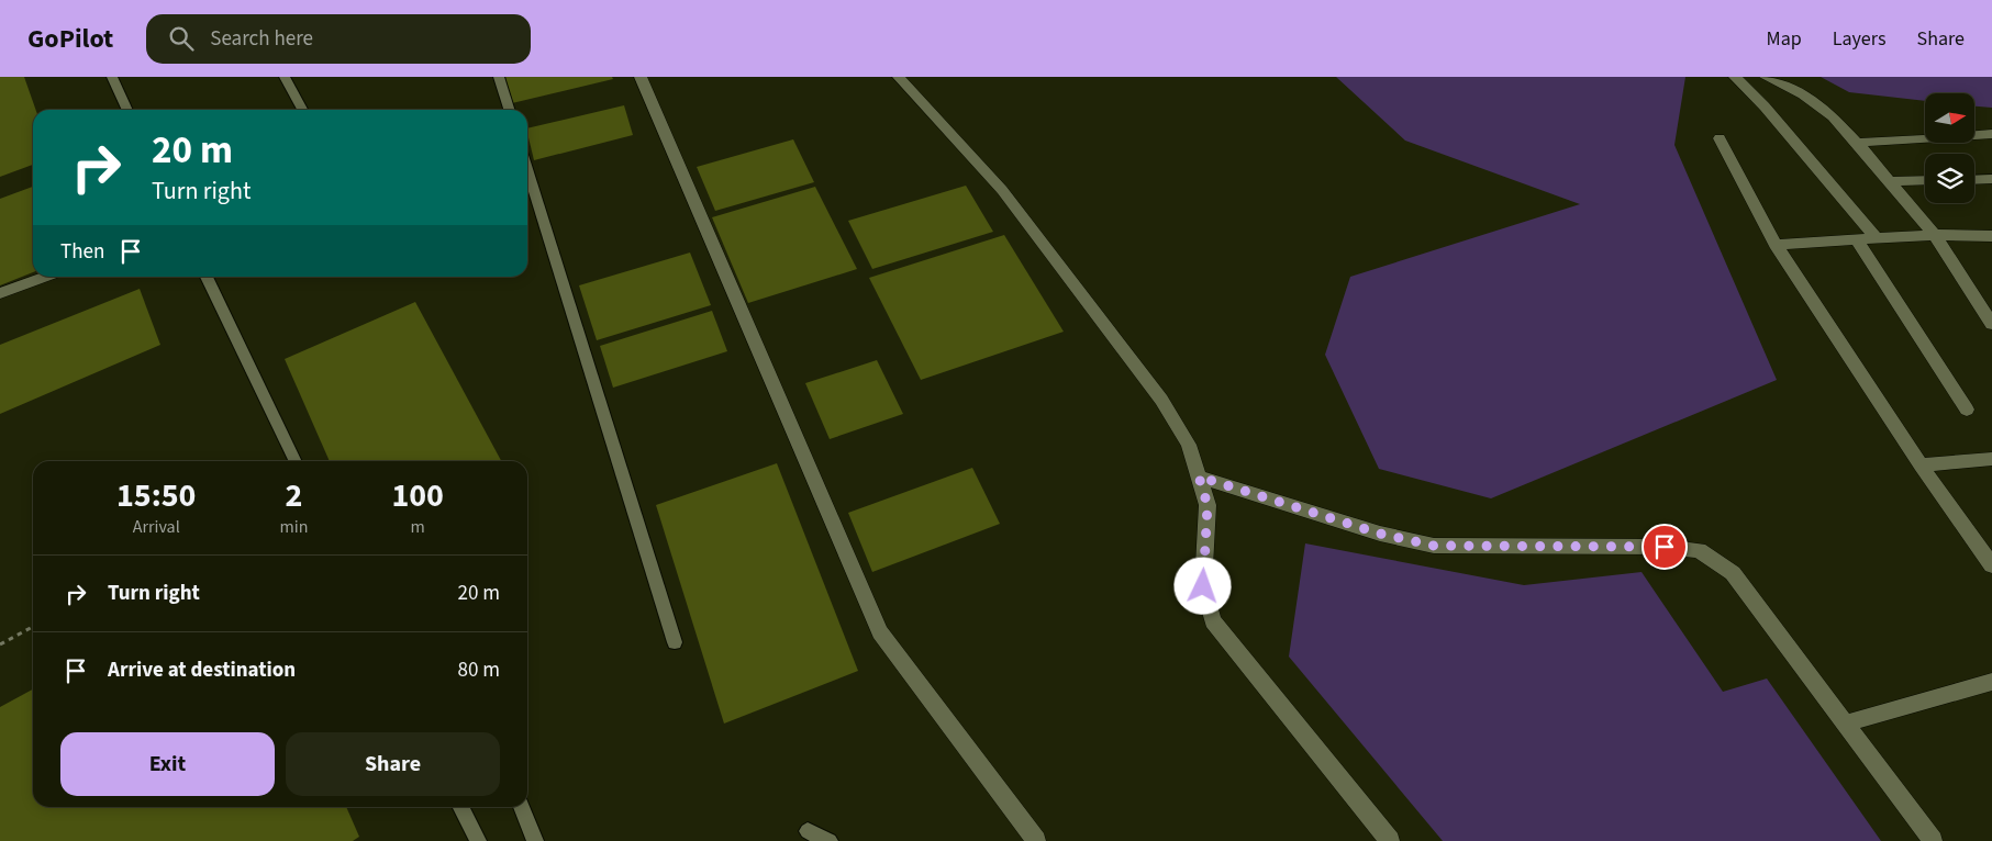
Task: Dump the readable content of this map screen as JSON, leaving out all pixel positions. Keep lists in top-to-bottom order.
{
  "north": "right",
  "page": {
    "header": "GoPilot",
    "search": "Search here",
    "nav": ["Map", "Layers", "Share"],
    "turn": ["20 m", "Turn right"],
    "then": "Then",
    "eta": [
      "15:50",
      "Arrival",
      "2",
      "min",
      "100",
      "m"
    ],
    "list": [
      {
        "name": "Turn right",
        "value": "20 m"
      },
      {
        "name": "Arrive at destination",
        "value": "80 m"
      }
    ],
    "buttons": ["Exit", "Share"]
  }
}
